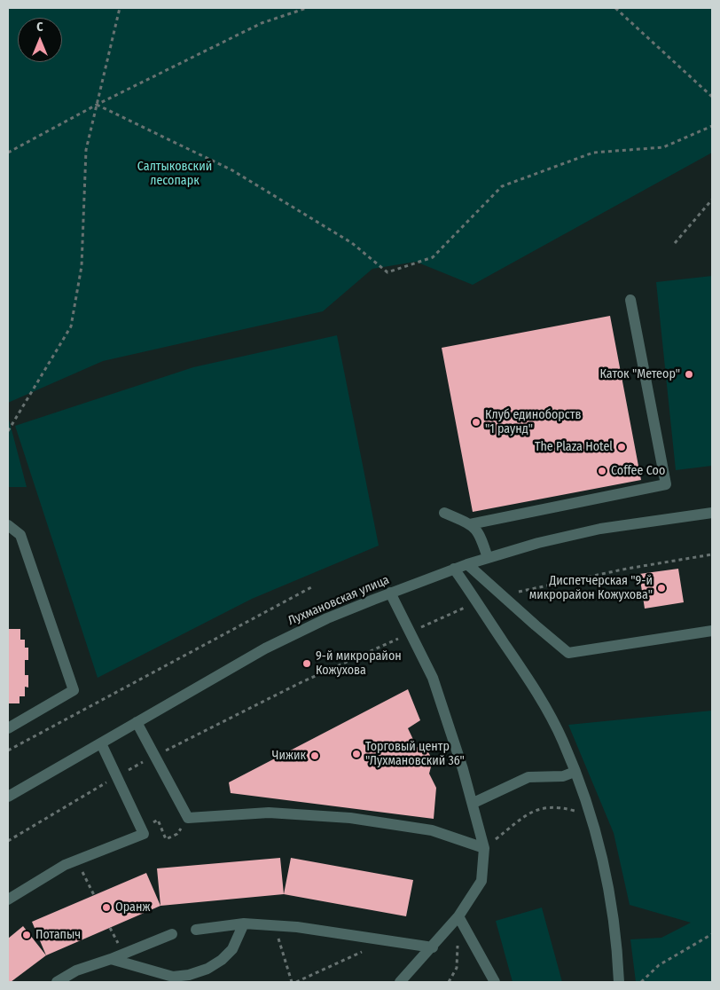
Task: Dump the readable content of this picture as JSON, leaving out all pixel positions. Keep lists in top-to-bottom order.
{
  "streets": {
    "street": ["Лухмановская улица"]
  },
  "parks": ["Салтыковский лесопарк"],
  "places": [
    "Каток \"Метеор\"",
    "Клуб единоборств \"1 раунд\"",
    "The Plaza Hotel",
    "Coffee Coo",
    "Диспетчерская \"9-й микрорайон Кожухова\"",
    "9-й микрорайон Кожухова",
    "Торговый центр \"Лухмановский 36\"",
    "Чижик",
    "Оранж",
    "Потапыч"
  ],
  "north": "top"
}
